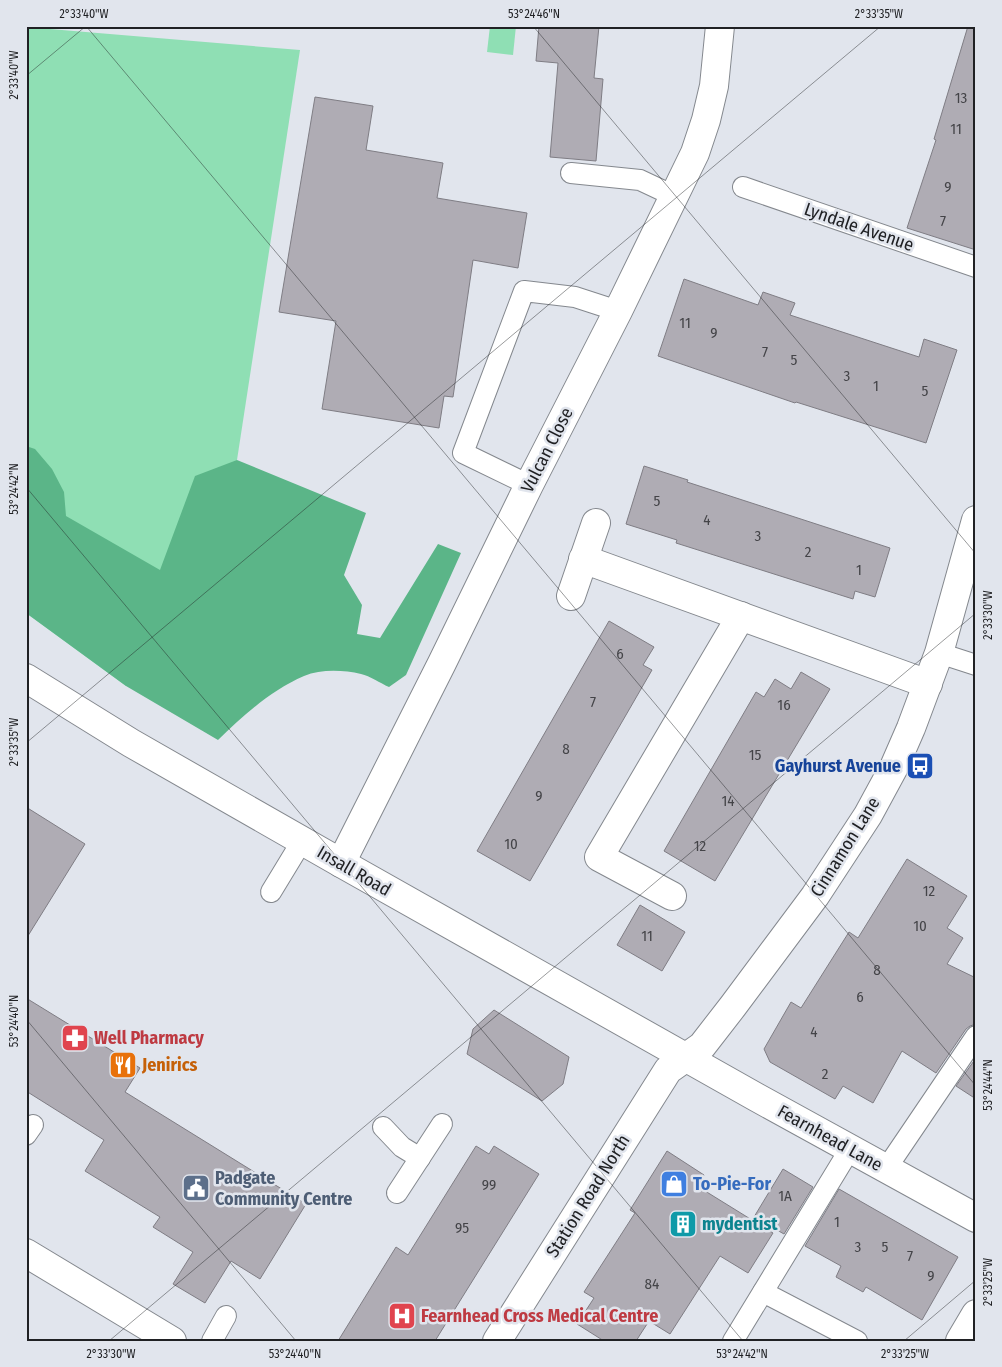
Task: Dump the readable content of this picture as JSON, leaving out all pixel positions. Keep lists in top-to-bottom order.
{
  "streets": {
    "street": [
      "Vulcan Close",
      "Cinnamon Lane",
      "Insall Road",
      "Fearnhead Lane",
      "Station Road North"
    ],
    "lane": ["Lyndale Avenue"]
  },
  "crossings": [
    ["Vulcan Close", "Insall Road"],
    ["Cinnamon Lane", "Insall Road"],
    ["Cinnamon Lane", "Fearnhead Lane"],
    ["Cinnamon Lane", "Station Road North"],
    ["Insall Road", "Fearnhead Lane"],
    ["Insall Road", "Station Road North"],
    ["Fearnhead Lane", "Station Road North"]
  ],
  "places": {
    "bus stop": ["Gayhurst Avenue"],
    "pharmacy": ["Well Pharmacy"],
    "restaurant": ["Jenirics"],
    "shop": ["To-Pie-For"],
    "public building": ["Padgate Community Centre"],
    "building": ["mydentist"],
    "hospital": ["Fearnhead Cross Medical Centre"]
  },
  "house_numbers": [
    "13",
    "11",
    "9",
    "7",
    "11",
    "9",
    "7",
    "5",
    "3",
    "1",
    "5",
    "5",
    "4",
    "3",
    "2",
    "1",
    "6",
    "7",
    "16",
    "8",
    "15",
    "9",
    "14",
    "10",
    "12",
    "12",
    "10",
    "11",
    "8",
    "6",
    "4",
    "2",
    "99",
    "1A",
    "1",
    "95",
    "3",
    "5",
    "7",
    "9",
    "84"
  ],
  "coordinates": [
    "2°33'40\"W",
    "53°24'46\"N",
    "2°33'35\"W",
    "53°24'42\"N",
    "2°33'30\"W",
    "53°24'40\"N",
    "53°24'44\"N",
    "2°33'25\"W"
  ]
}
